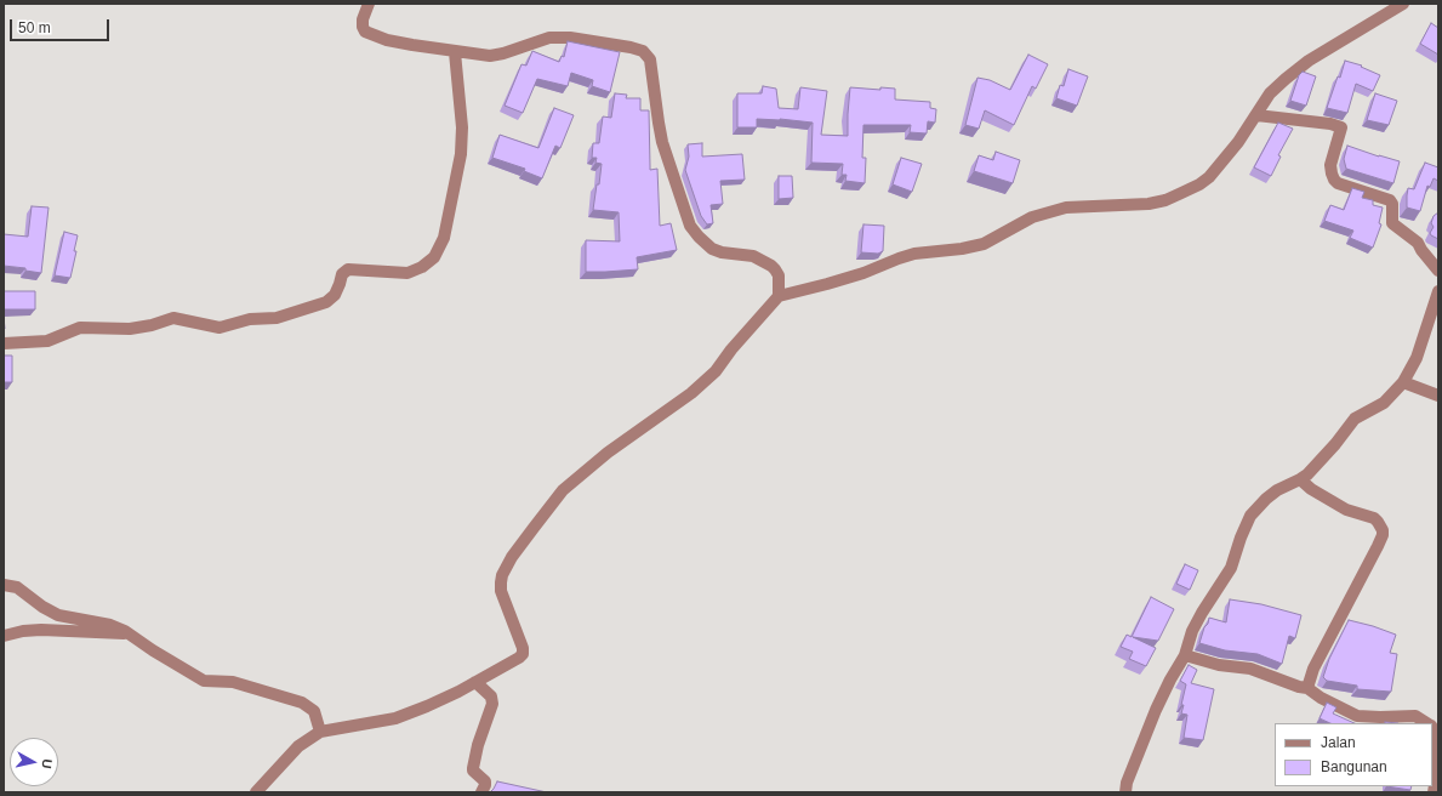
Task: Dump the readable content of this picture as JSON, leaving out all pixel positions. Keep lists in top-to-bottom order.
{
  "legend": ["Jalan", "Bangunan"],
  "scale_bar": "50 m",
  "north": "right"
}
